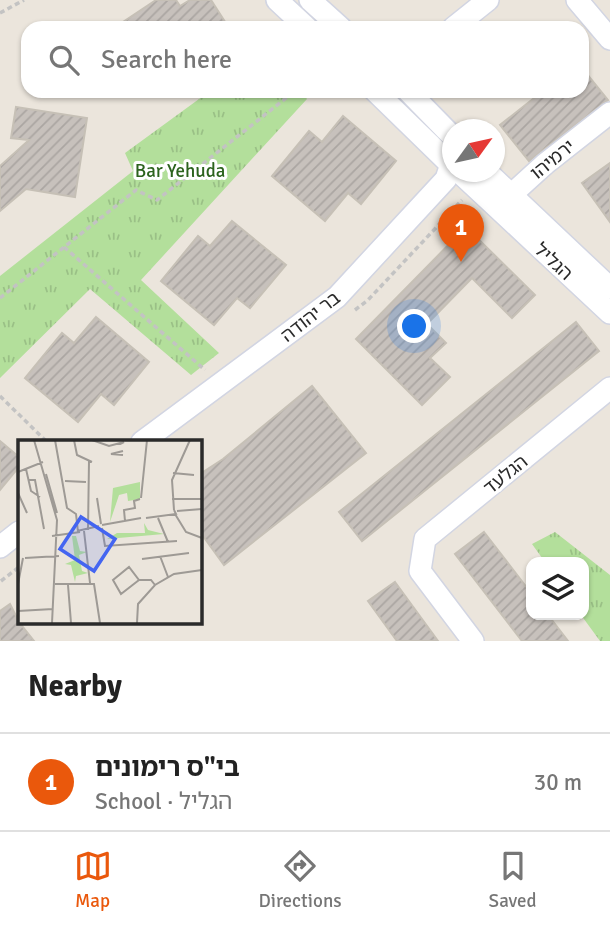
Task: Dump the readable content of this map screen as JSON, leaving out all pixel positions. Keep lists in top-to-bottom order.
{
  "streets": {
    "street": [
      "ירמיהו",
      "הגליל",
      "בר יהודה",
      "הגלעד"
    ]
  },
  "crossings": [
    ["ירמיהו", "הגליל"]
  ],
  "parks": ["Bar Yehuda"],
  "north": "top right",
  "page": {
    "search": "Search here",
    "pins": "1",
    "heading": "Nearby",
    "list": [
      {
        "mark": "1",
        "name": "בי\"ס רימונים",
        "note": "School · הגליל",
        "value": "30 m"
      }
    ],
    "nav": ["Map", "Directions", "Saved"]
  }
}
